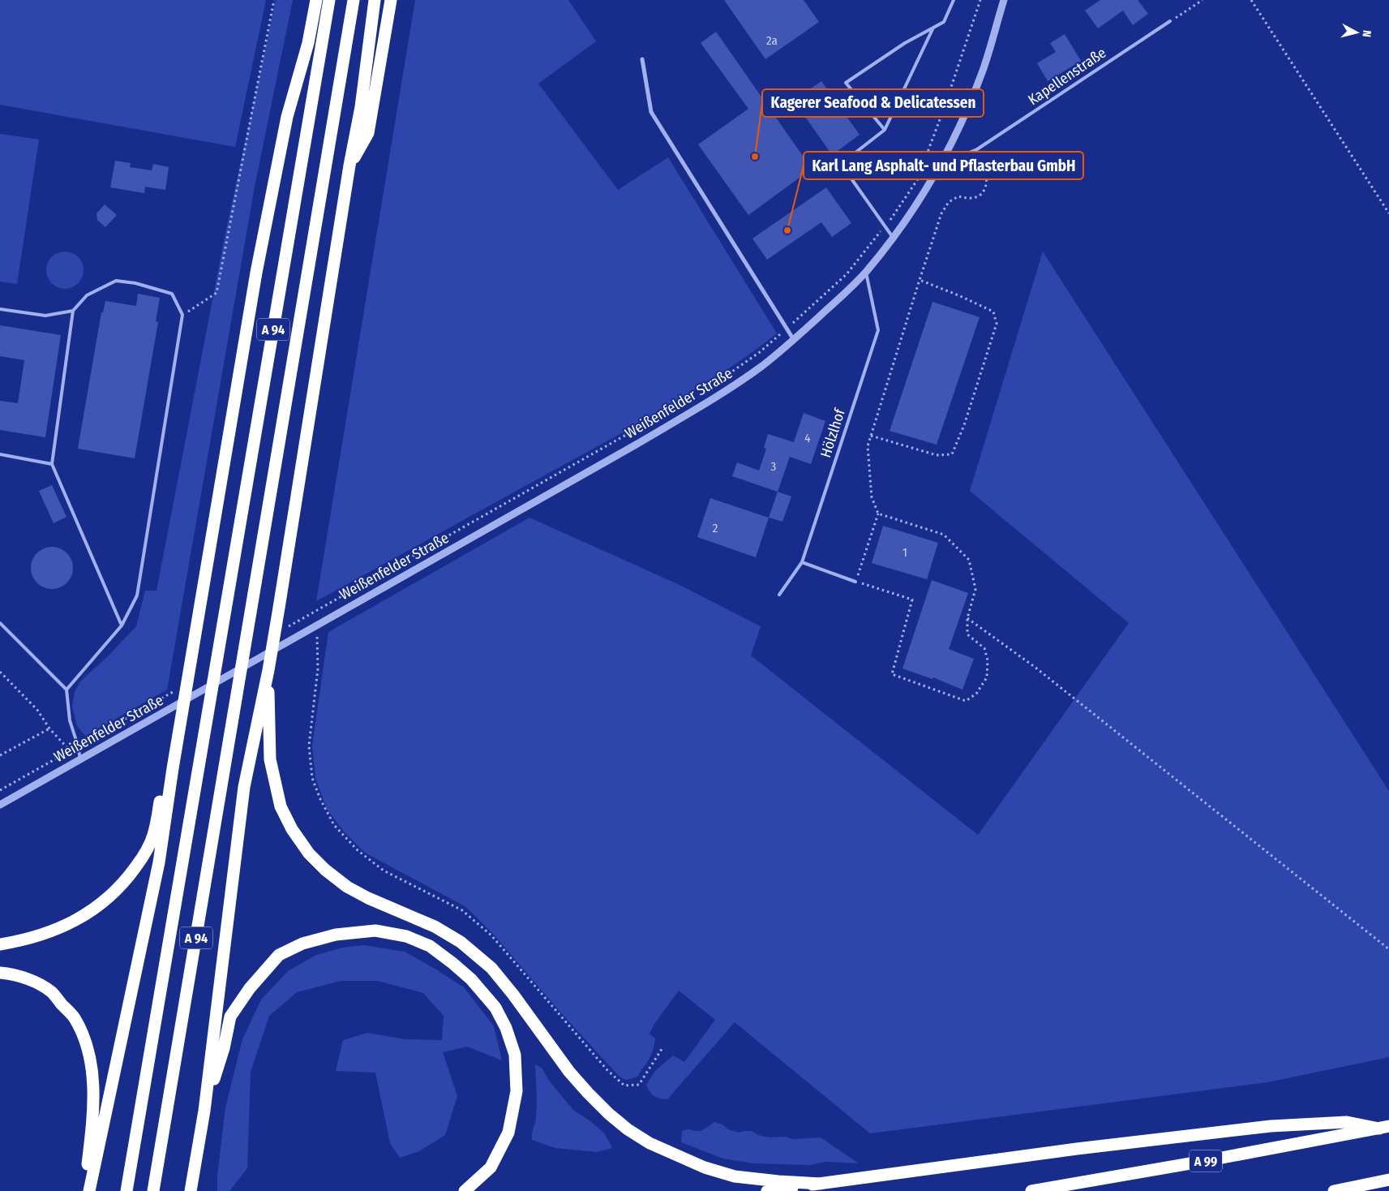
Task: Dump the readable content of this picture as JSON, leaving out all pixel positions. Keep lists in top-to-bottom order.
{
  "streets": {
    "highway": ["A 94", "A 99"],
    "street": ["Weißenfelder Straße"],
    "lane": ["Kapellenstraße", "Hölzlhof"]
  },
  "crossings": [
    ["Kapellenstraße", "Weißenfelder Straße"],
    ["Weißenfelder Straße", "Hölzlhof"]
  ],
  "places": ["Kagerer Seafood & Delicatessen", "Karl Lang Asphalt- und Pflasterbau GmbH"],
  "house_numbers": [
    "2a",
    "4",
    "3",
    "2",
    "1"
  ],
  "north": "right"
}
